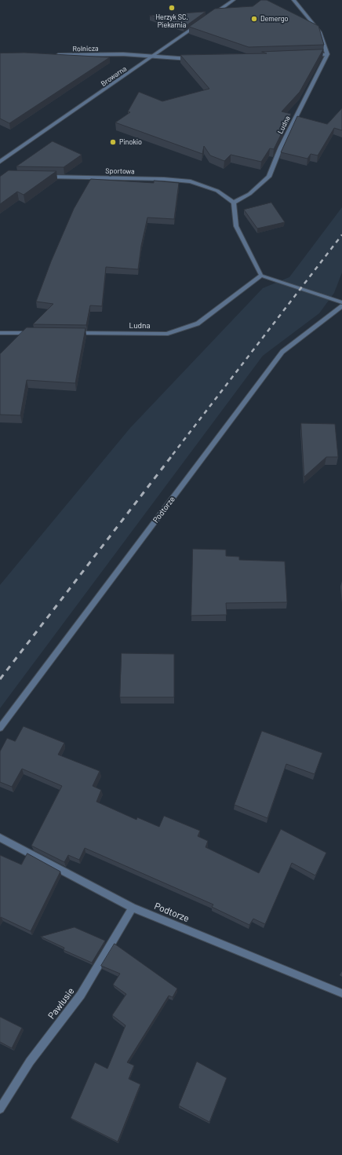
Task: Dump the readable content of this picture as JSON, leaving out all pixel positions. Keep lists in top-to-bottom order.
{
  "streets": {
    "street": [
      "Rolnicza",
      "Browarna",
      "Ludna",
      "Sportowa",
      "Podtorze",
      "Pawlusie"
    ]
  },
  "crossings": [
    ["Rolnicza", "Browarna"],
    ["Ludna", "Sportowa"],
    ["Podtorze", "Pawlusie"]
  ],
  "places": ["Herzyk SC. Piekarnia", "Demergo", "Pinokio"]
}
